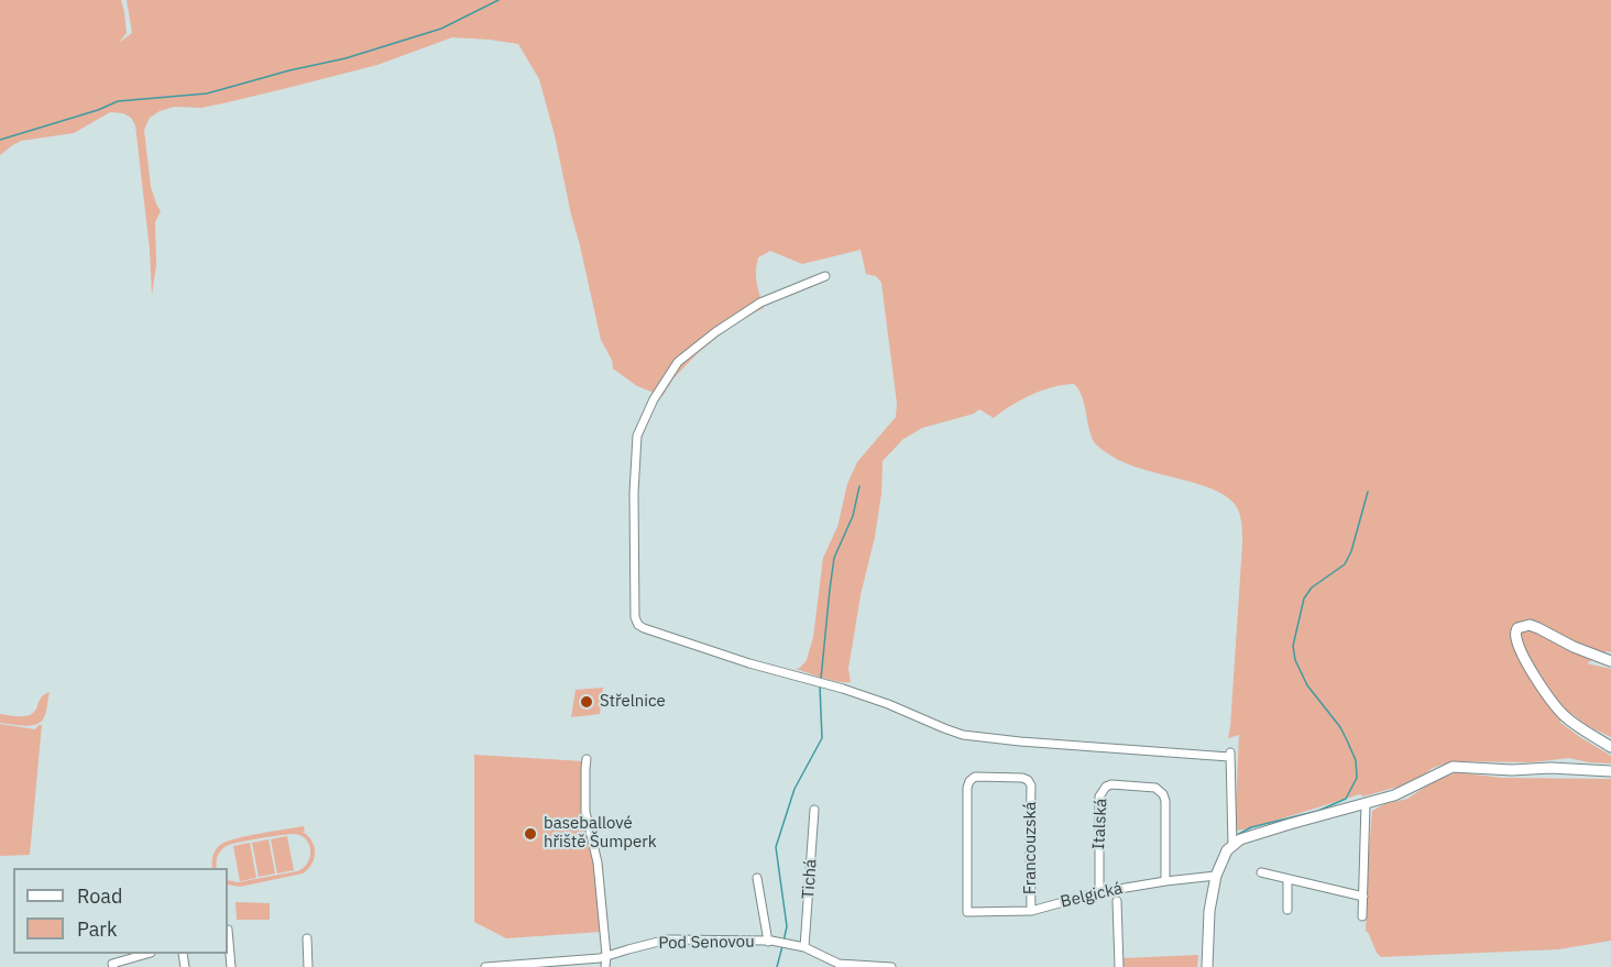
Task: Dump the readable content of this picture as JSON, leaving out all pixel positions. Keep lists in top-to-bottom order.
{
  "streets": {
    "street": [
      "Italská",
      "Francouzská",
      "Tichá",
      "Belgická",
      "Pod Senovou"
    ]
  },
  "crossings": [
    ["Italská", "Belgická"],
    ["Francouzská", "Belgická"],
    ["Tichá", "Pod Senovou"]
  ],
  "places": ["Střelnice", "baseballové hřiště Šumperk"],
  "legend": ["Road", "Park"]
}
